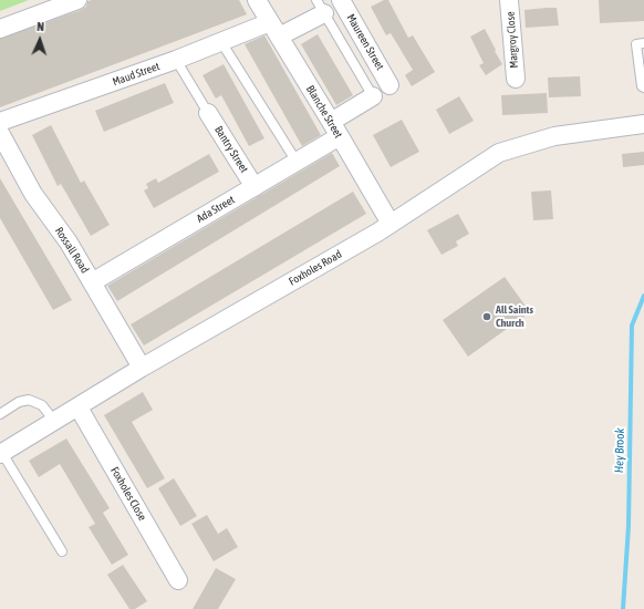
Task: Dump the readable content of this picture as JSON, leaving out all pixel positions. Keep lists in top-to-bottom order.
{
  "streets": {
    "street": [
      "Margroy Close",
      "Maureen Street",
      "Maud Street",
      "Blanche Street",
      "Bantry Street",
      "Ada Street",
      "Rossall Road",
      "Foxholes Road",
      "Foxholes Close"
    ]
  },
  "crossings": [
    ["Maud Street", "Blanche Street"],
    ["Blanche Street", "Ada Street"],
    ["Blanche Street", "Foxholes Road"],
    ["Bantry Street", "Ada Street"],
    ["Ada Street", "Rossall Road"],
    ["Rossall Road", "Foxholes Road"],
    ["Foxholes Road", "Foxholes Close"]
  ],
  "water": ["Hey Brook"],
  "places": ["All Saints Church"],
  "north": "top"
}
